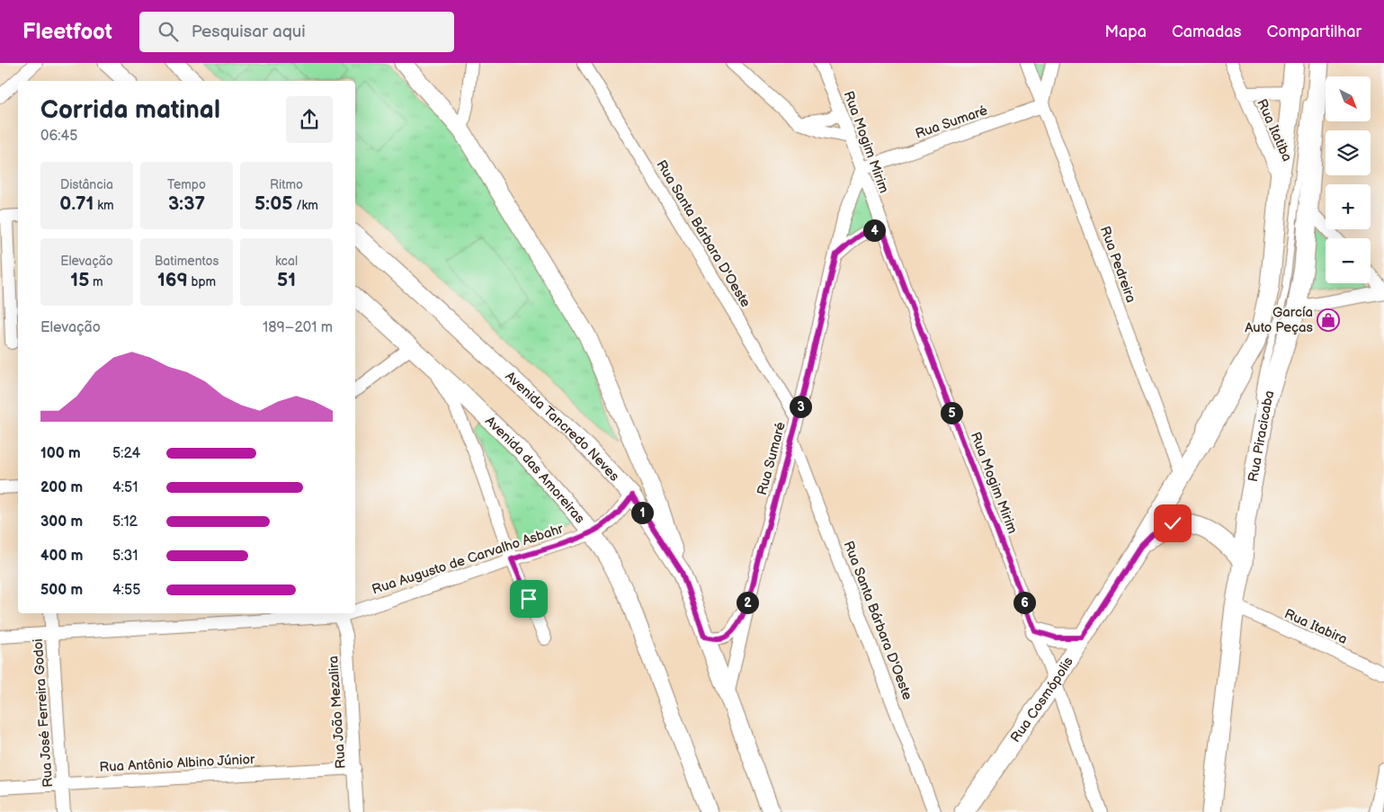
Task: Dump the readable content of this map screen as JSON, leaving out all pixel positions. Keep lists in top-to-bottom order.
{
  "streets": {
    "main road": [
      "Avenida Tancredo Neves",
      "Rua Piracicaba",
      "Avenida das Amoreiras",
      "Rua Cosmópolis"
    ],
    "street": [
      "Rua Sumaré",
      "Rua Itatiba",
      "Rua Mogim Mirim",
      "Rua Santa Bárbara D'Oeste",
      "Rua Pedreira",
      "Rua Augusto de Carvalho Asbahr",
      "Rua Itabira",
      "Rua João Mezalira",
      "Rua José Ferreira Godoi",
      "Rua Antônio Albino Júnior"
    ]
  },
  "crossings": [
    ["Rua Sumaré", "Rua Mogim Mirim"],
    ["Rua Sumaré", "Rua Santa Bárbara D'Oeste"],
    ["Rua Sumaré", "Rua Pedreira"],
    ["Rua Sumaré", "Avenida Tancredo Neves"],
    ["Rua Itatiba", "Rua Cosmópolis"],
    ["Rua Mogim Mirim", "Rua Cosmópolis"],
    ["Rua Pedreira", "Rua Cosmópolis"],
    ["Avenida Tancredo Neves", "Rua Augusto de Carvalho Asbahr"],
    ["Rua Piracicaba", "Rua Itabira"],
    ["Avenida das Amoreiras", "Rua Augusto de Carvalho Asbahr"],
    ["Rua Augusto de Carvalho Asbahr", "Rua João Mezalira"],
    ["Rua Augusto de Carvalho Asbahr", "Rua José Ferreira Godoi"],
    ["Rua João Mezalira", "Rua Antônio Albino Júnior"],
    ["Rua José Ferreira Godoi", "Rua Antônio Albino Júnior"]
  ],
  "places": {
    "shop": ["García Auto Peças"]
  },
  "north": "bottom right",
  "page": {
    "header": "Fleetfoot",
    "search": "Pesquisar aqui",
    "nav": ["Mapa", "Camadas", "Compartilhar"],
    "map_buttons": ["+", "−"],
    "heading": ["Corrida matinal", "06:45"],
    "stats": [
      ["Distância", "0.71 km"],
      ["Tempo", "3:37"],
      ["Ritmo", "5:05 /km"],
      ["Elevação", "15 m"],
      ["Batimentos", "169 bpm"],
      ["kcal", "51"]
    ],
    "pins": [
      "4",
      "3",
      "5",
      "1",
      "2",
      "6"
    ],
    "chart": ["Elevação", "189–201 m"],
    "list": [
      {
        "name": "100 m",
        "note": "5:24"
      },
      {
        "name": "200 m",
        "note": "4:51"
      },
      {
        "name": "300 m",
        "note": "5:12"
      },
      {
        "name": "400 m",
        "note": "5:31"
      },
      {
        "name": "500 m",
        "note": "4:55"
      }
    ]
  }
}
